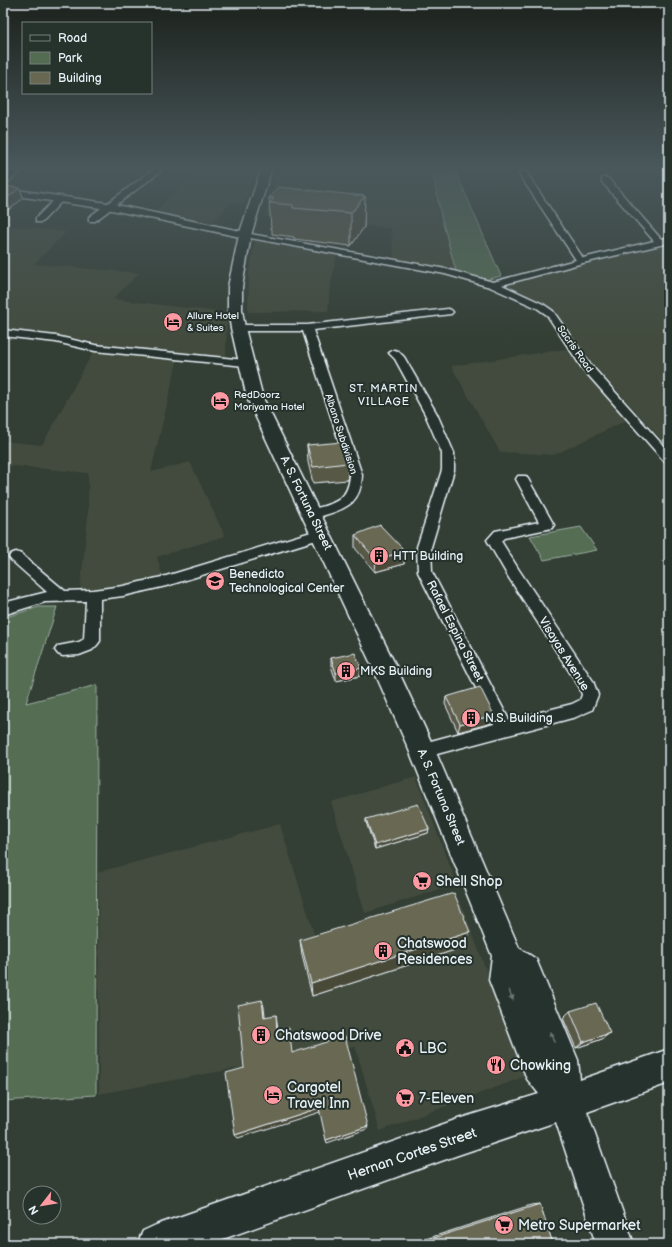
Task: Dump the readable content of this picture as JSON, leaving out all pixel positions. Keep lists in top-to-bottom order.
{
  "streets": {
    "main road": ["A. S. Fortuna Street", "Hernan Cortes Street"],
    "street": [
      "Sacris Road",
      "Albano Subdivision",
      "Rafael Espina Street",
      "Visayas Avenue"
    ]
  },
  "crossings": [
    ["Sacris Road", "A. S. Fortuna Street"],
    ["Albano Subdivision", "A. S. Fortuna Street"],
    ["A. S. Fortuna Street", "Visayas Avenue"],
    ["A. S. Fortuna Street", "Hernan Cortes Street"],
    ["Rafael Espina Street", "Visayas Avenue"]
  ],
  "districts": ["ST. MARTIN VILLAGE"],
  "places": {
    "hotel": ["Allure Hotel & Suites", "RedDoorz Moriyama Hotel", "Cargotel Travel Inn"],
    "building": [
      "HTT Building",
      "MKS Building",
      "N.S. Building",
      "Chatswood Residences",
      "Chatswood Drive"
    ],
    "school or university": ["Benedicto Technological Center"],
    "supermarket": ["Shell Shop", "7-Eleven", "Metro Supermarket"],
    "public building": ["LBC"],
    "restaurant": ["Chowking"]
  },
  "legend": ["Road", "Park", "Building"],
  "north": "bottom left"
}
